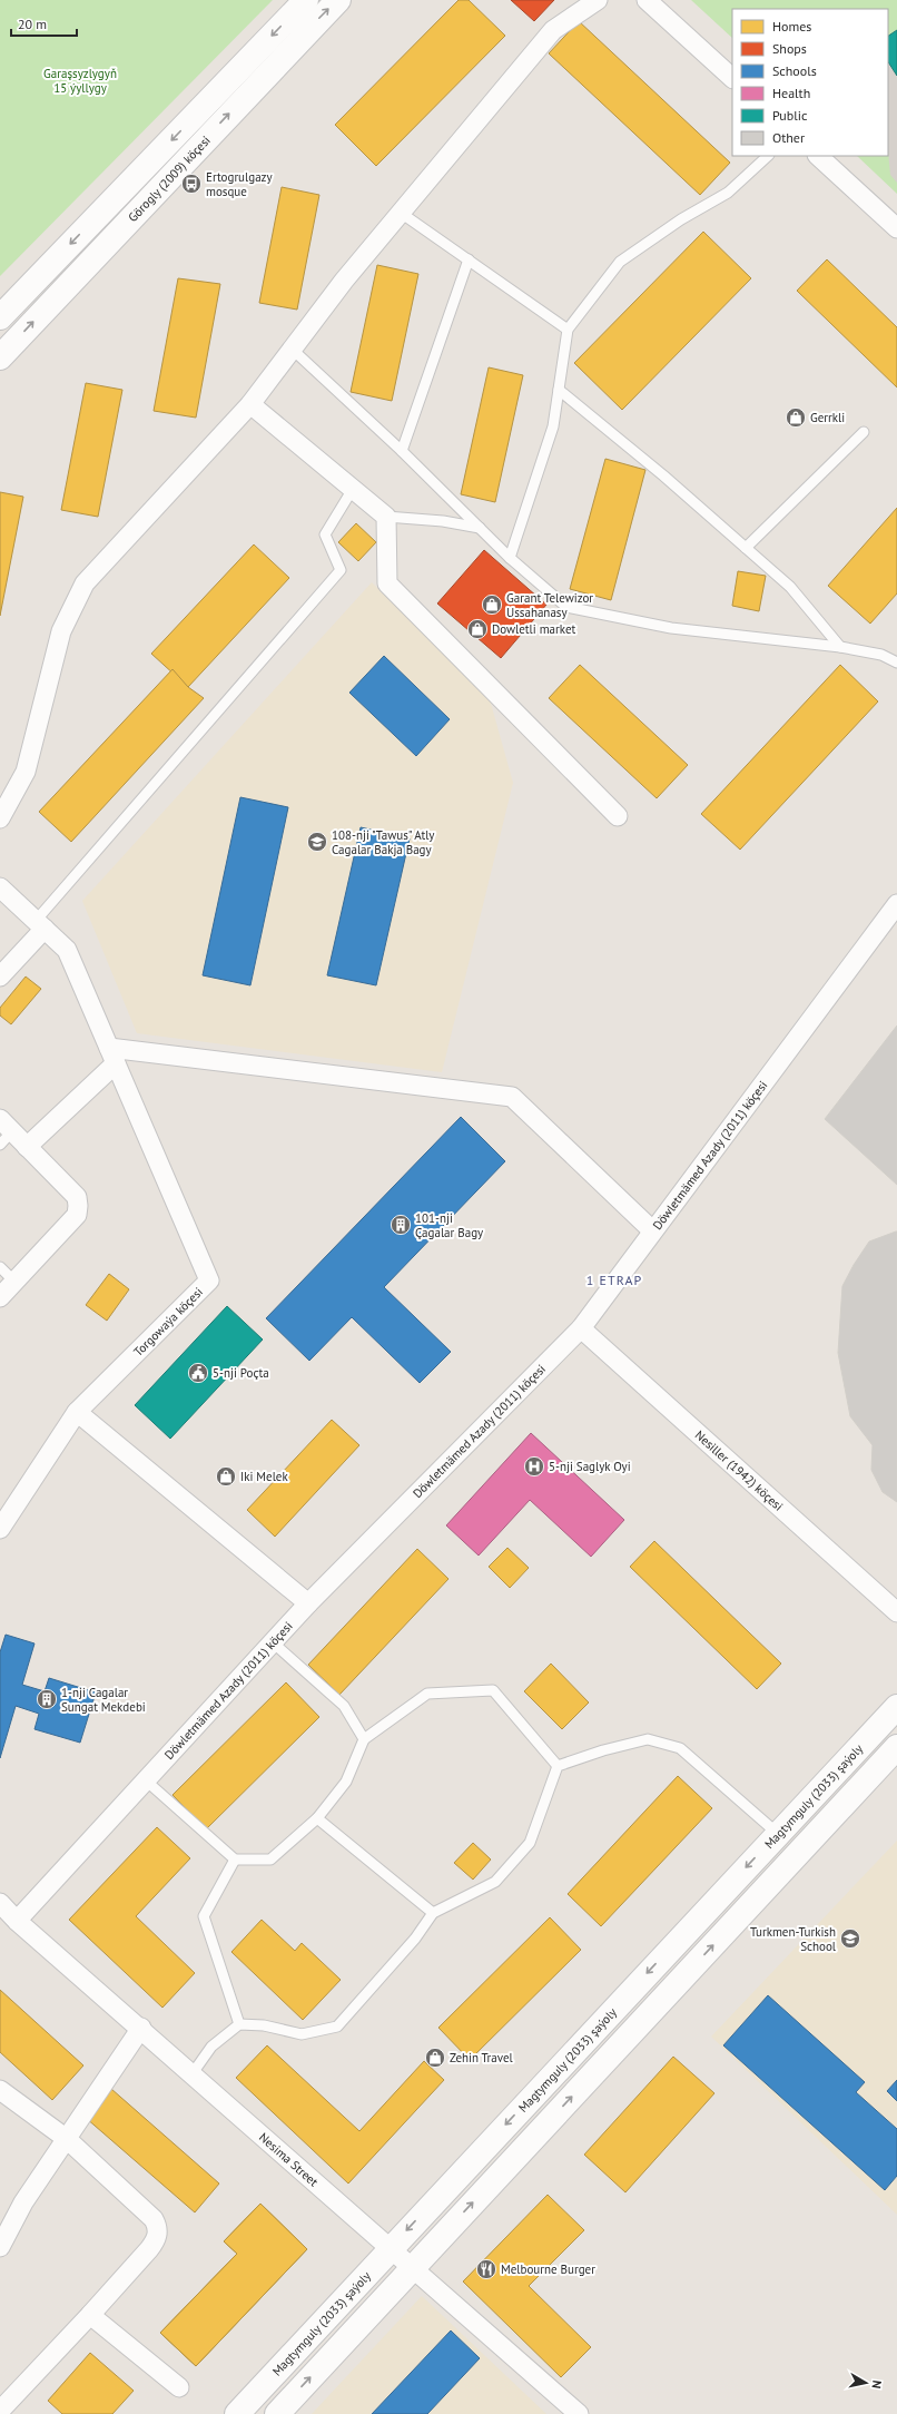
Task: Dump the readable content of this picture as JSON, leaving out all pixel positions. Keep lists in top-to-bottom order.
{
  "streets": {
    "main road": ["Görogly (2009) köçesi", "Magtymguly (2033) şaýoly"],
    "street": [
      "Döwletmämed Azady (2011) köçesi",
      "Torgowaýa köçesi",
      "Nesiller (1942) köçesi",
      "Nesima Street"
    ]
  },
  "crossings": [
    ["Döwletmämed Azady (2011) köçesi", "Nesiller (1942) köçesi"],
    ["Döwletmämed Azady (2011) köçesi", "Nesima Street"],
    ["Magtymguly (2033) şaýoly", "Nesima Street"]
  ],
  "districts": ["1 ETRAP"],
  "parks": ["Garaşsyzlygyň 15 ýyllygy"],
  "places": {
    "bus stop": ["Ertogrulgazy mosque"],
    "shop": [
      "Gerrkli",
      "Garant Telewizor Ussahanasy",
      "Dowletli market",
      "Iki Melek",
      "Zehin Travel"
    ],
    "school or university": ["108-nji \"Tawus\" Atly Cagalar Bakja Bagy", "Turkmen-Turkish School"],
    "building": ["101-nji Çagalar Bagy", "1-nji Cagalar Sungat Mekdebi"],
    "public building": ["5-nji Poçta"],
    "hospital": ["5-nji Saglyk Oyi"],
    "restaurant": ["Melbourne Burger"]
  },
  "legend": [
    "Homes",
    "Shops",
    "Schools",
    "Health",
    "Public",
    "Other"
  ],
  "scale_bar": "20 m",
  "north": "right"
}
